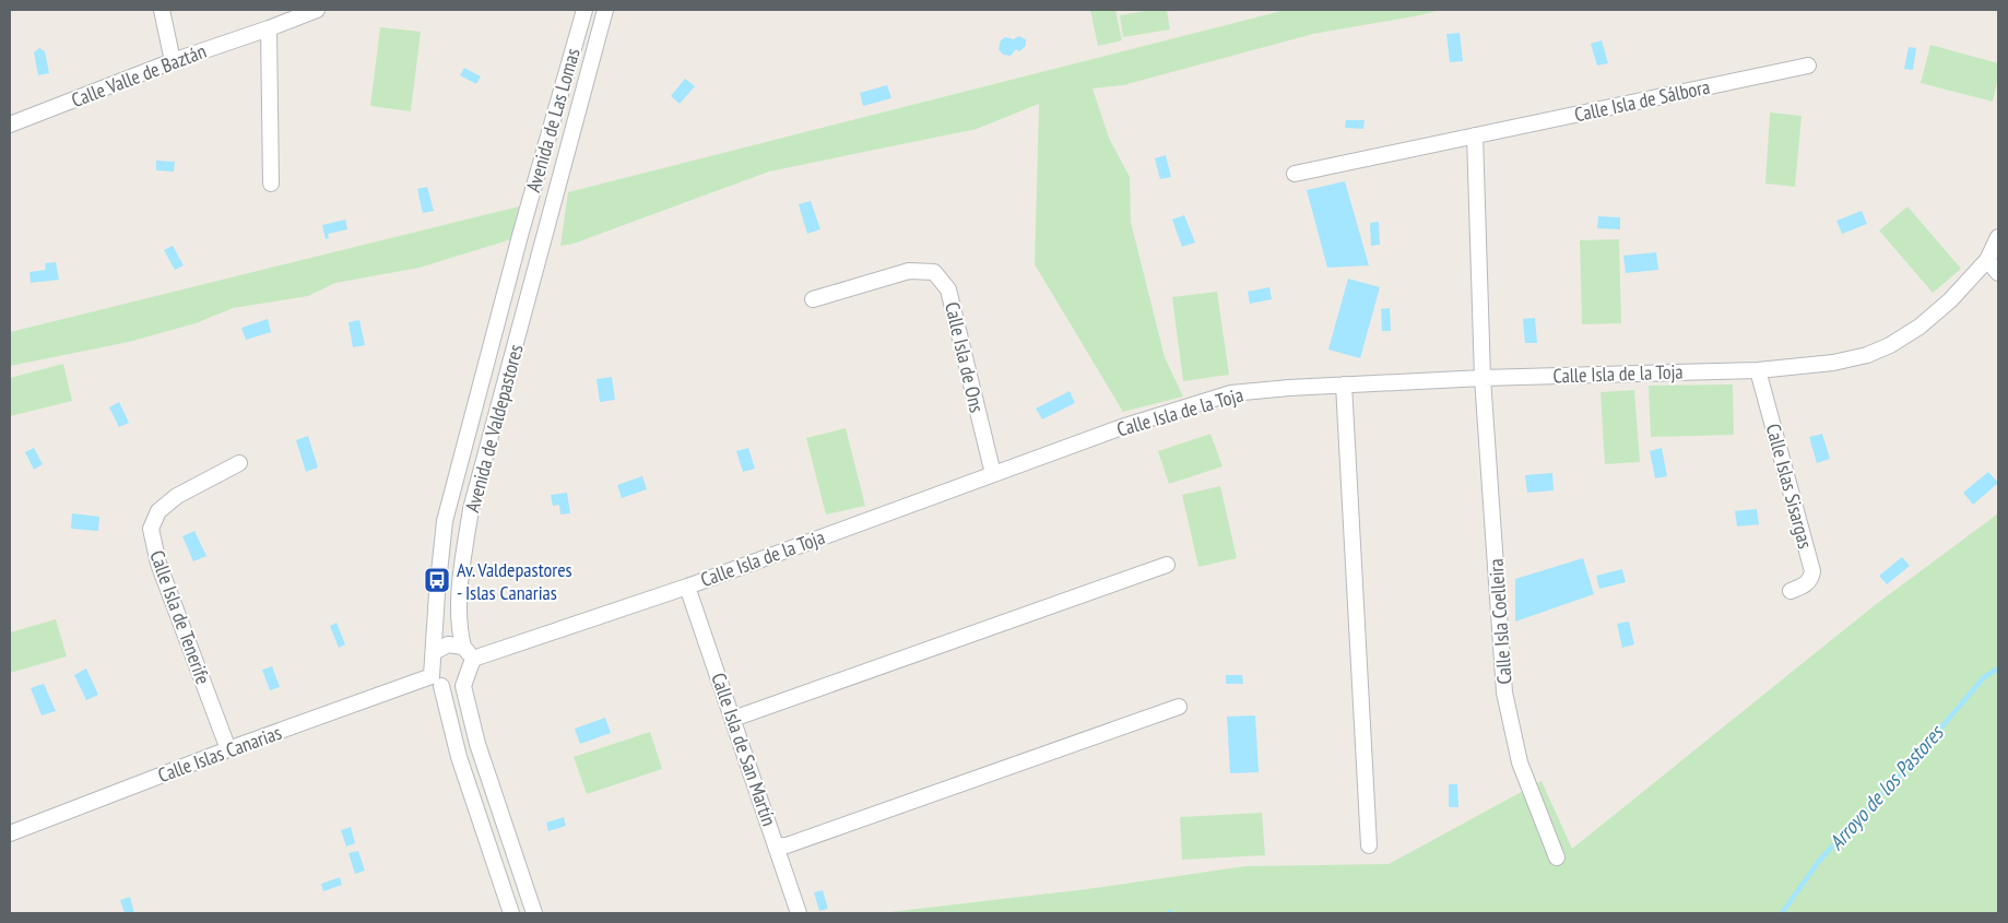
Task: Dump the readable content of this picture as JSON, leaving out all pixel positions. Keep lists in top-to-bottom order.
{
  "streets": {
    "street": [
      "Calle Valle de Baztán",
      "Calle Isla de Sálbora",
      "Avenida de Las Lomas",
      "Calle Isla de Ons",
      "Calle Isla de la Toja",
      "Avenida de Valdepastores",
      "Calle Islas Sisargas",
      "Calle Isla de Tenerife",
      "Calle Isla Coelleira",
      "Calle Isla de San Martín",
      "Calle Islas Canarias"
    ]
  },
  "crossings": [
    ["Avenida de Las Lomas", "Avenida de Valdepastores"],
    ["Calle Isla de Ons", "Calle Isla de la Toja"],
    ["Calle Isla de la Toja", "Avenida de Valdepastores"],
    ["Calle Isla de la Toja", "Calle Islas Sisargas"],
    ["Calle Isla de la Toja", "Calle Isla Coelleira"],
    ["Calle Isla de la Toja", "Calle Isla de San Martín"],
    ["Calle Isla de la Toja", "Calle Islas Canarias"],
    ["Avenida de Valdepastores", "Calle Islas Canarias"],
    ["Calle Isla de Tenerife", "Calle Islas Canarias"]
  ],
  "water": ["Arroyo de los Pastores"],
  "places": {
    "bus stop": ["Av. Valdepastores - Islas Canarias"]
  }
}
